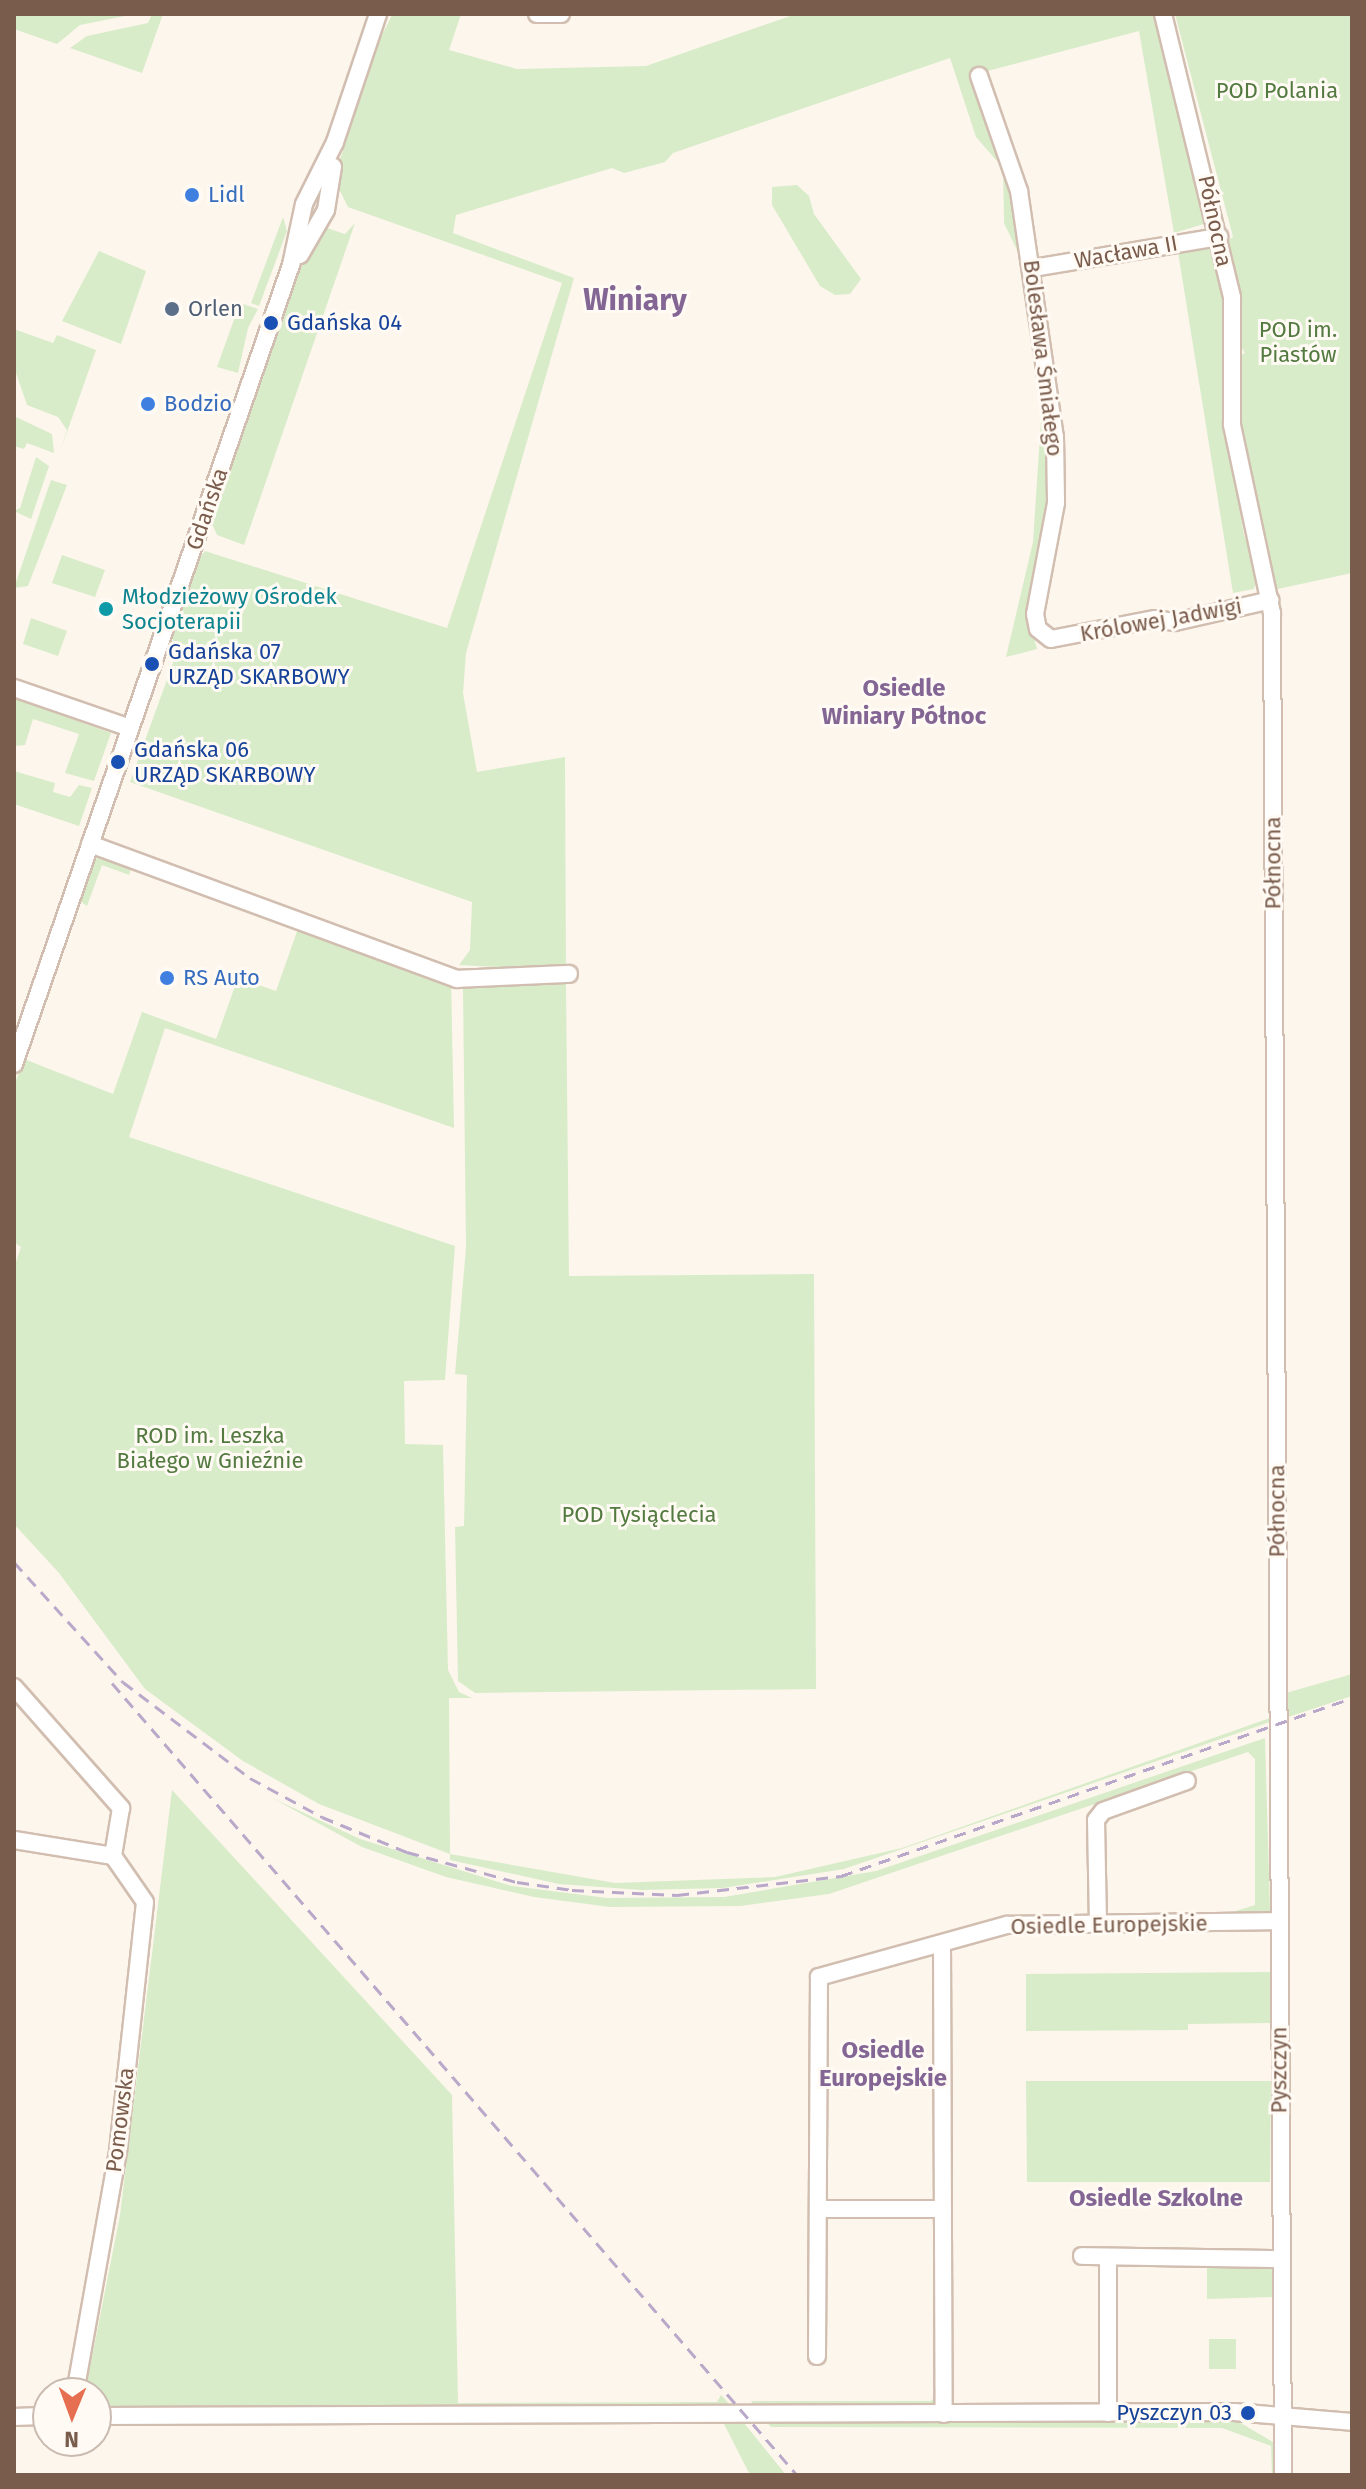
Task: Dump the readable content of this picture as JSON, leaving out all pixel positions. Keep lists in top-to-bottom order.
{
  "streets": {
    "street": [
      "Północna",
      "Wacława II",
      "Bolesława Śmiałego",
      "Gdańska",
      "Królowej Jadwigi",
      "Osiedle Europejskie",
      "Pyszczyn",
      "Pomowska"
    ]
  },
  "crossings": [
    ["Północna", "Wacława II"],
    ["Północna", "Królowej Jadwigi"],
    ["Północna", "Pyszczyn"],
    ["Wacława II", "Bolesława Śmiałego"],
    ["Bolesława Śmiałego", "Królowej Jadwigi"],
    ["Osiedle Europejskie", "Pyszczyn"]
  ],
  "districts": [
    "Winiary",
    "Osiedle Winiary Północ",
    "Osiedle Europejskie",
    "Osiedle Szkolne"
  ],
  "parks": [
    "POD Polania",
    "POD im. Piastów",
    "ROD im. Leszka Białego w Gnieźnie",
    "POD Tysiąclecia"
  ],
  "places": [
    "Lidl",
    "Orlen",
    "Gdańska 04",
    "Bodzio",
    "Młodzieżowy Ośrodek Socjoterapii",
    "Gdańska 07 URZĄD SKARBOWY",
    "Gdańska 06 URZĄD SKARBOWY",
    "RS Auto",
    "Pyszczyn 03"
  ],
  "north": "bottom"
}
